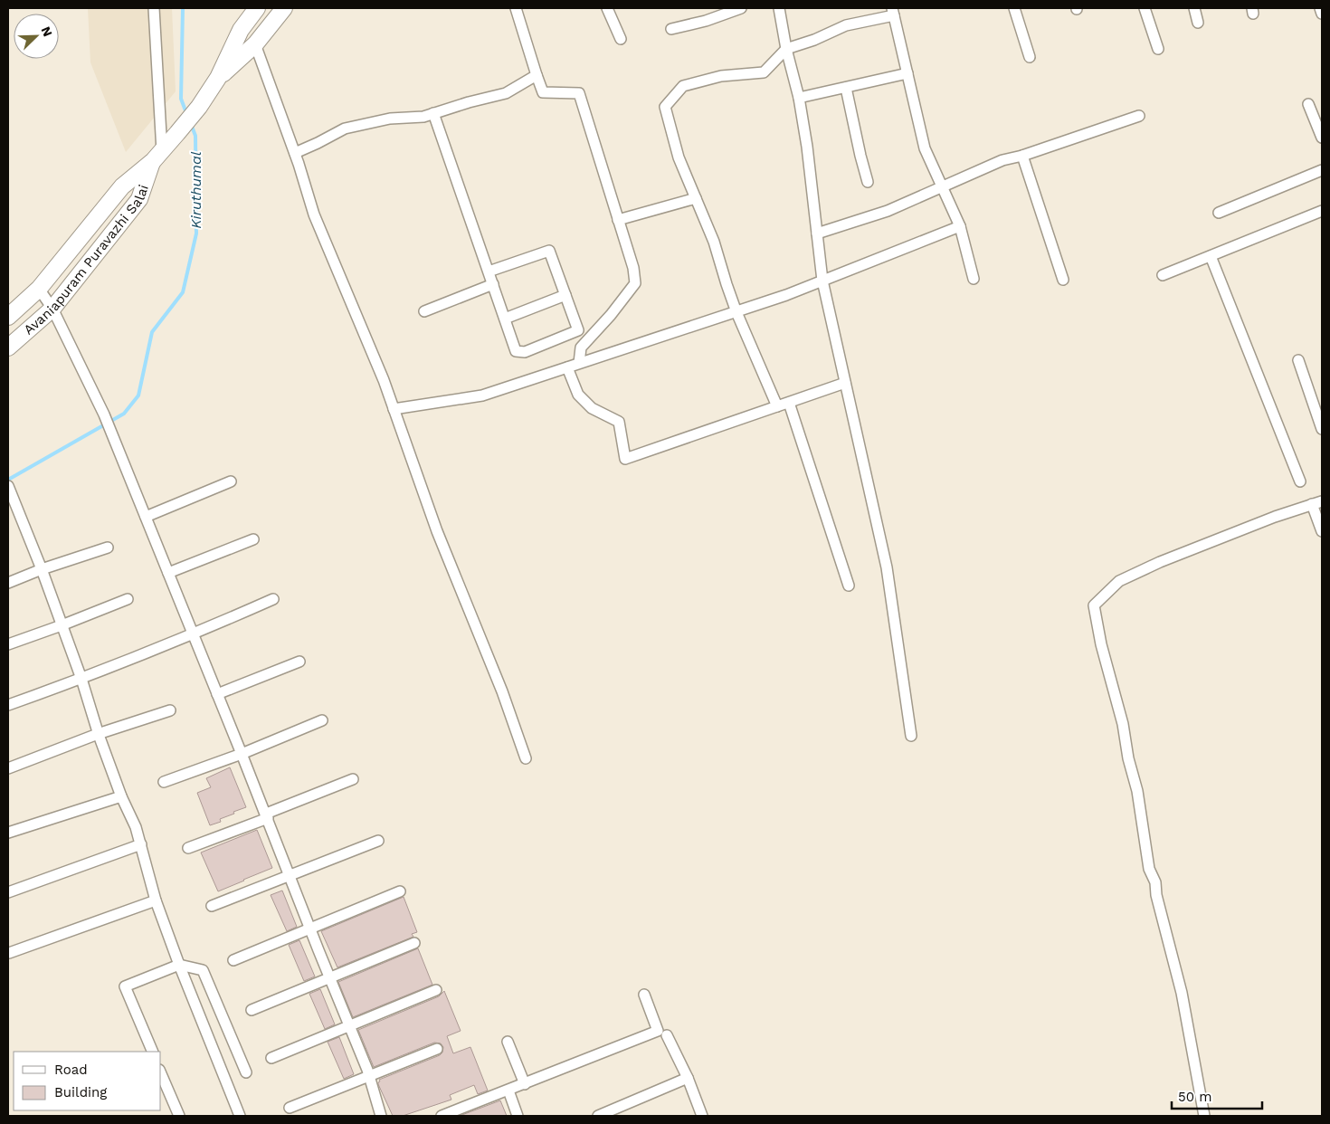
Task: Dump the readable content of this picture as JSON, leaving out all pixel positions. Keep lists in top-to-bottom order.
{
  "streets": {
    "main road": ["Avaniapuram Puravazhi Salai"]
  },
  "water": ["Kiruthumal"],
  "legend": ["Road", "Building"],
  "scale_bar": "50 m",
  "north": "top right"
}
